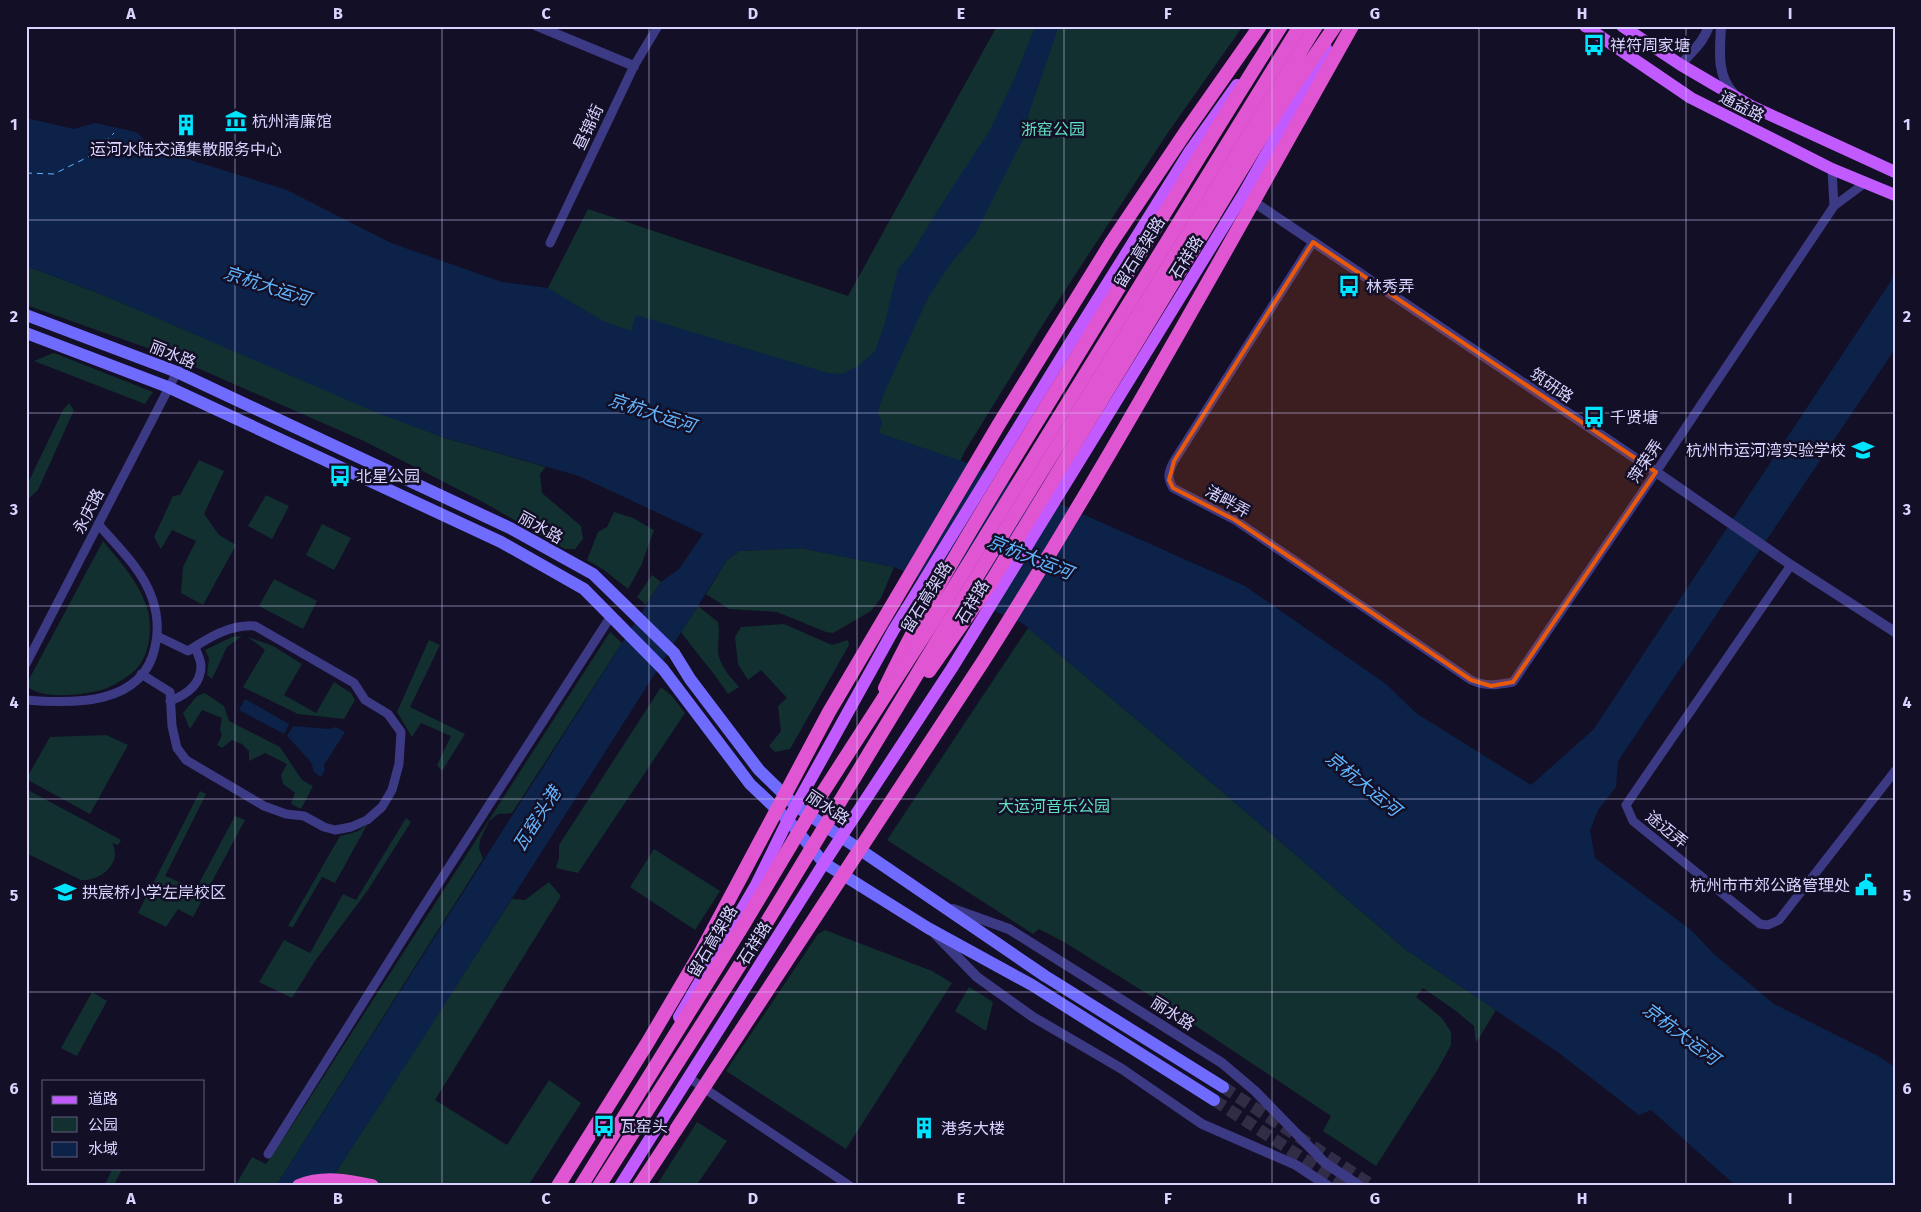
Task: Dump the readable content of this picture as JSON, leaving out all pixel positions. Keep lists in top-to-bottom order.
{
  "streets": {
    "highway": ["留石高架路"],
    "main road": ["通益路", "石祥路", "丽水路"],
    "street": [
      "昼锦街",
      "筑研路",
      "萍荣弄",
      "渚畔弄",
      "永庆路",
      "途迈弄"
    ]
  },
  "crossings": [
    ["通益路", "萍荣弄"],
    ["石祥路", "丽水路"],
    ["石祥路", "筑研路"],
    ["丽水路", "永庆路"],
    ["筑研路", "萍荣弄"],
    ["筑研路", "渚畔弄"],
    ["筑研路", "途迈弄"],
    ["萍荣弄", "渚畔弄"]
  ],
  "water": ["京杭大运河", "瓦窑头港"],
  "parks": ["浙窑公园", "大运河音乐公园"],
  "places": {
    "bus stop": [
      "祥符周家塘",
      "林秀弄",
      "千贤塘",
      "北星公园",
      "瓦窑头"
    ],
    "museum": ["杭州清廉馆"],
    "building": ["运河水陆交通集散服务中心", "港务大楼"],
    "school or university": ["杭州市运河湾实验学校", "拱宸桥小学左岸校区"],
    "public building": ["杭州市市郊公路管理处"]
  },
  "legend": ["道路", "公园", "水域"],
  "grid": {
    "columns": [
      "A",
      "B",
      "C",
      "D",
      "E",
      "F",
      "G",
      "H",
      "I"
    ],
    "rows": [
      "1",
      "2",
      "3",
      "4",
      "5",
      "6"
    ]
  }
}
